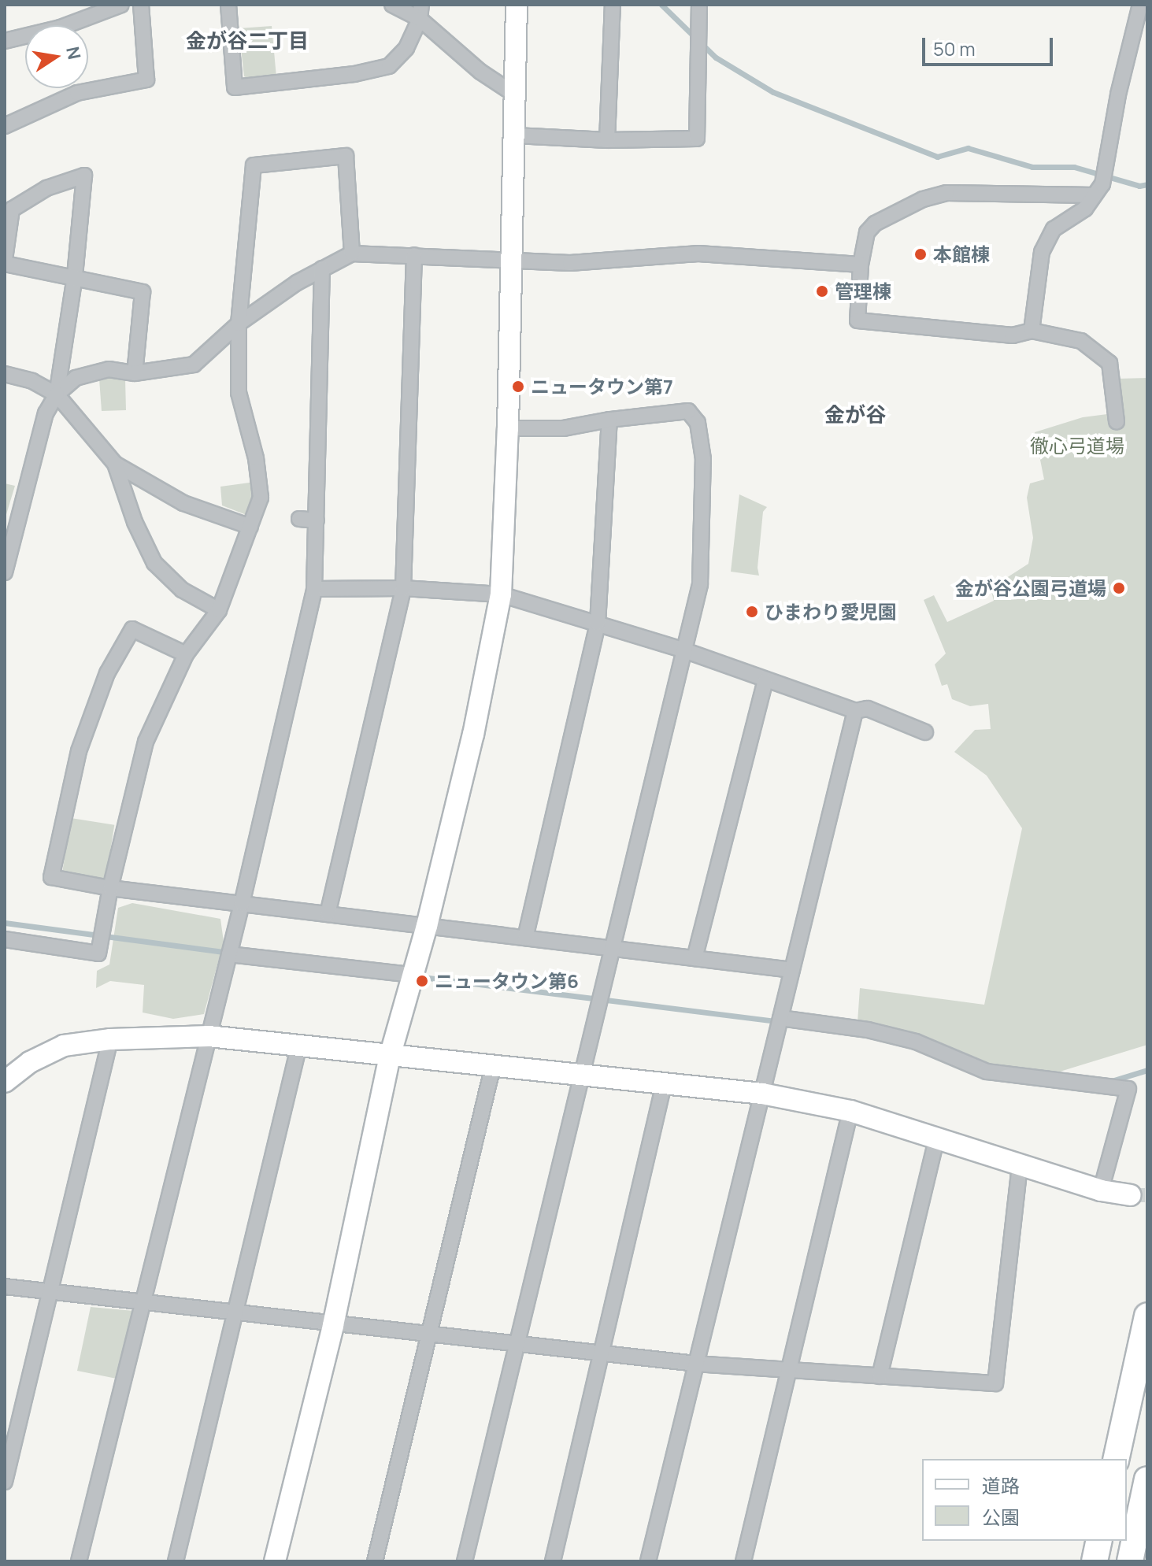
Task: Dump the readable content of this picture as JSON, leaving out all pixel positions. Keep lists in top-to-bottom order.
{
  "districts": ["金が谷二丁目", "金が谷"],
  "parks": ["徹心弓道場"],
  "places": [
    "本館棟",
    "管理棟",
    "ニュータウン第7",
    "金が谷公園弓道場",
    "ひまわり愛児園",
    "ニュータウン第6"
  ],
  "legend": ["道路", "公園"],
  "scale_bar": "50 m",
  "north": "right"
}
